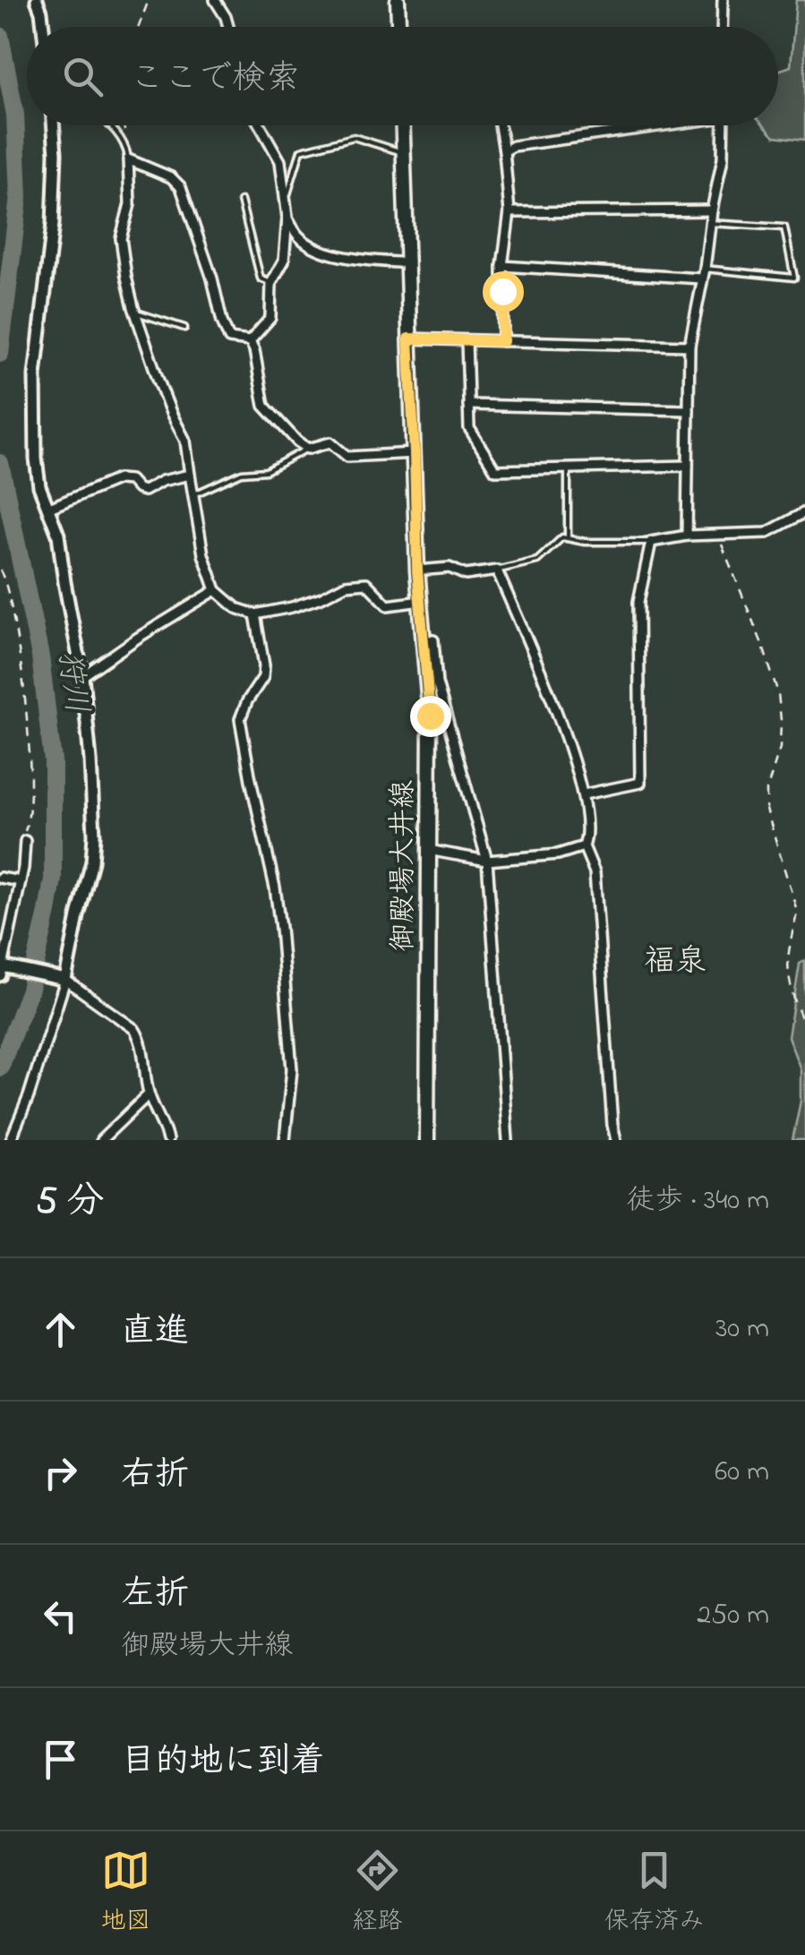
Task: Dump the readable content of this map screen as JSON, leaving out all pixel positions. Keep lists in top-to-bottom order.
{
  "streets": {
    "main road": ["御殿場大井線"]
  },
  "districts": ["福泉"],
  "water": ["狩川"],
  "page": {
    "search": "ここで検索",
    "heading": ["5 分", "徒歩 · 340 m"],
    "list": [
      ["直進", "30 m"],
      ["右折", "60 m"],
      ["左折", "御殿場大井線", "250 m"],
      "目的地に到着"
    ],
    "nav": ["地図", "経路", "保存済み"]
  }
}
